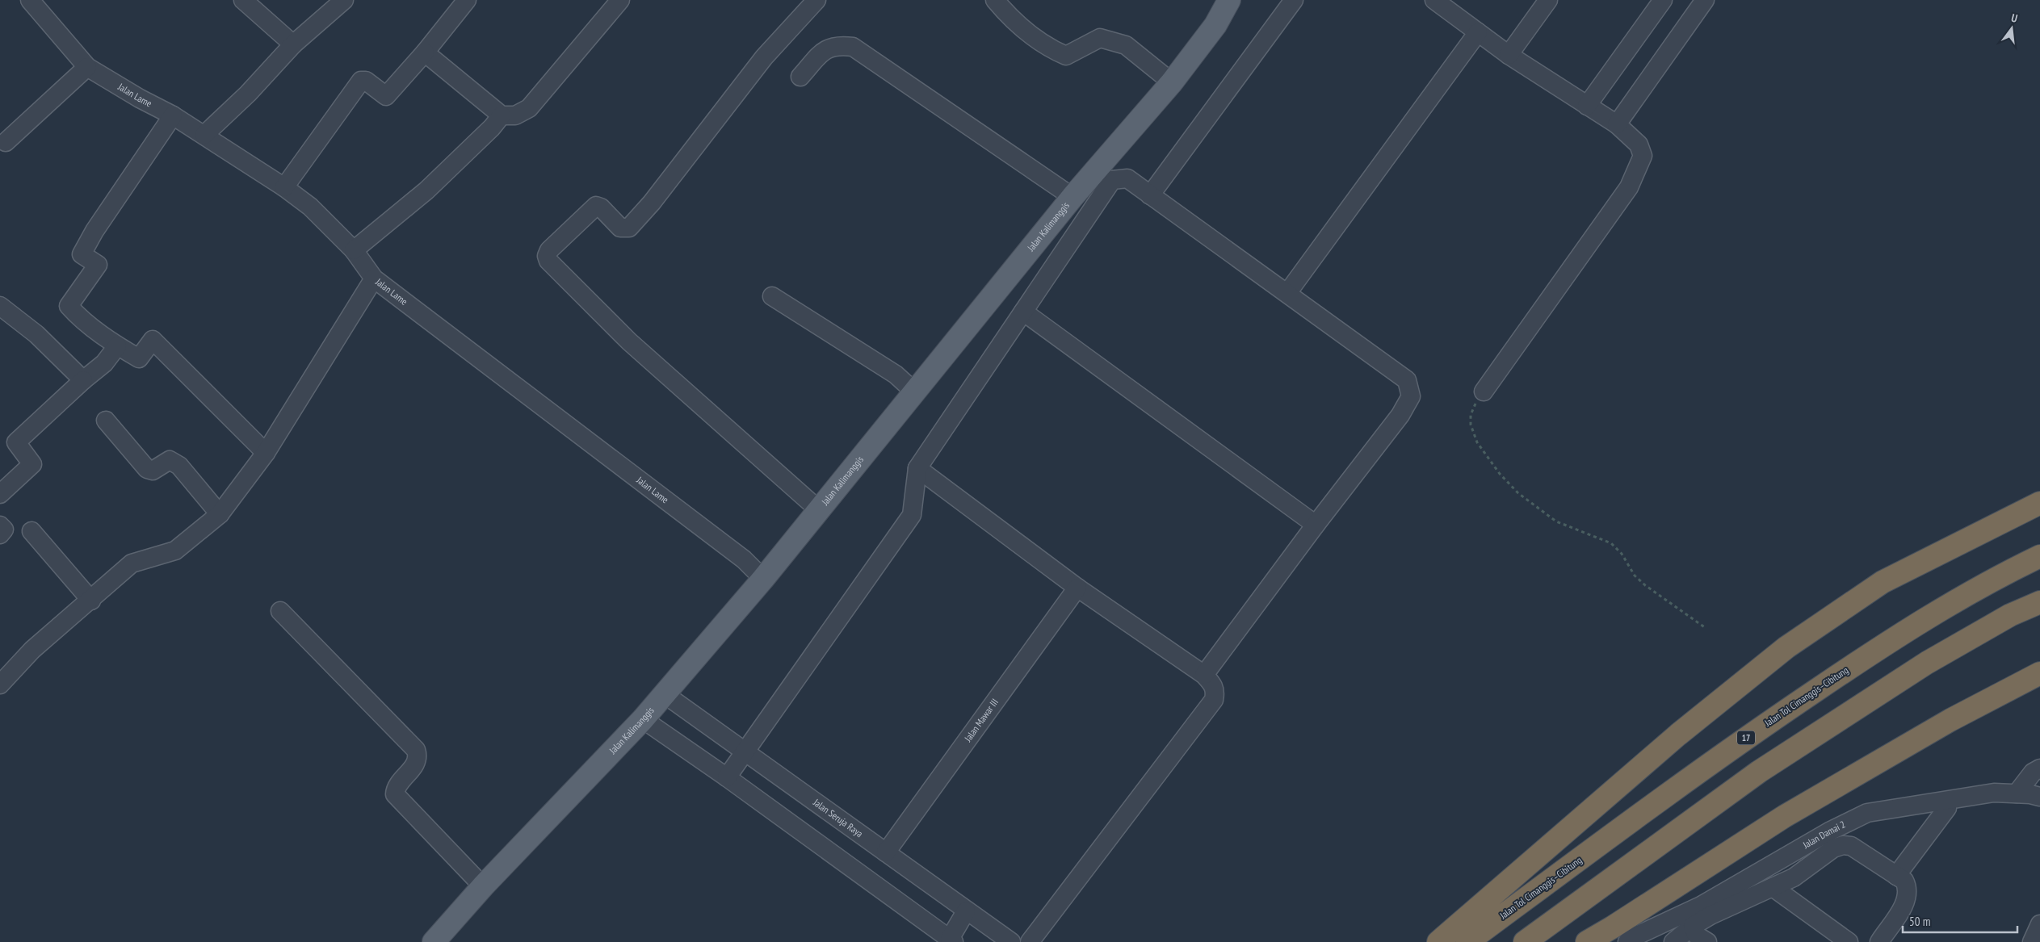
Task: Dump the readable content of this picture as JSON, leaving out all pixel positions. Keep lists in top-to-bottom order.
{
  "streets": {
    "highway": ["Jalan Tol Cimanggis–Cibitung", "17"],
    "main road": ["Jalan Kalimanggis"],
    "street": [
      "Jalan Lame",
      "Jalan Mawar III",
      "Jalan Seruja Raya",
      "Jalan Damai 2"
    ]
  },
  "crossings": [
    ["Jalan Lame", "Jalan Kalimanggis"],
    ["Jalan Kalimanggis", "Jalan Seruja Raya"],
    ["Jalan Mawar III", "Jalan Seruja Raya"]
  ],
  "scale_bar": "50 m",
  "north": "top"
}
